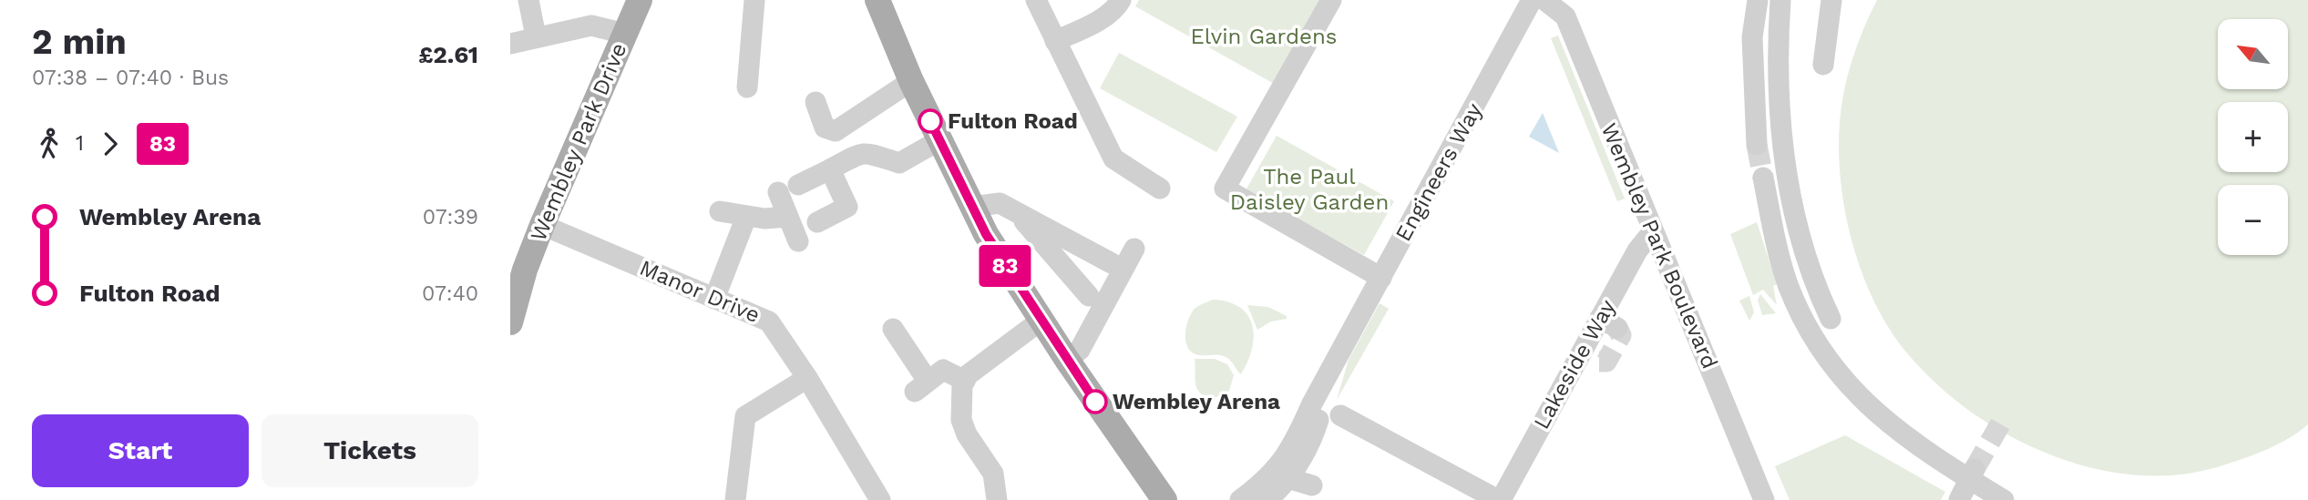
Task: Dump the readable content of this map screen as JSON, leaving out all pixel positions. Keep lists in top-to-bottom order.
{
  "streets": {
    "main road": ["Wembley Park Drive"],
    "street": [
      "Engineers Way",
      "Wembley Park Boulevard",
      "Manor Drive",
      "Lakeside Way"
    ]
  },
  "crossings": [
    ["Wembley Park Drive", "Manor Drive"],
    ["Wembley Park Boulevard", "Lakeside Way"]
  ],
  "parks": ["Elvin Gardens", "The Paul Daisley Garden"],
  "places": ["Fulton Road", "Wembley Arena"],
  "lines": ["bus line 83"],
  "north": "top left",
  "page": {
    "heading": ["2 min", "07:38 – 07:40 · Bus", "£2.61"],
    "on_map": "83",
    "map_buttons": ["+", "−"],
    "legs": ["1", "83"],
    "list": [
      {
        "name": "Wembley Arena",
        "value": "07:39"
      },
      {
        "name": "Fulton Road",
        "value": "07:40"
      }
    ],
    "buttons": ["Start", "Tickets"]
  }
}
